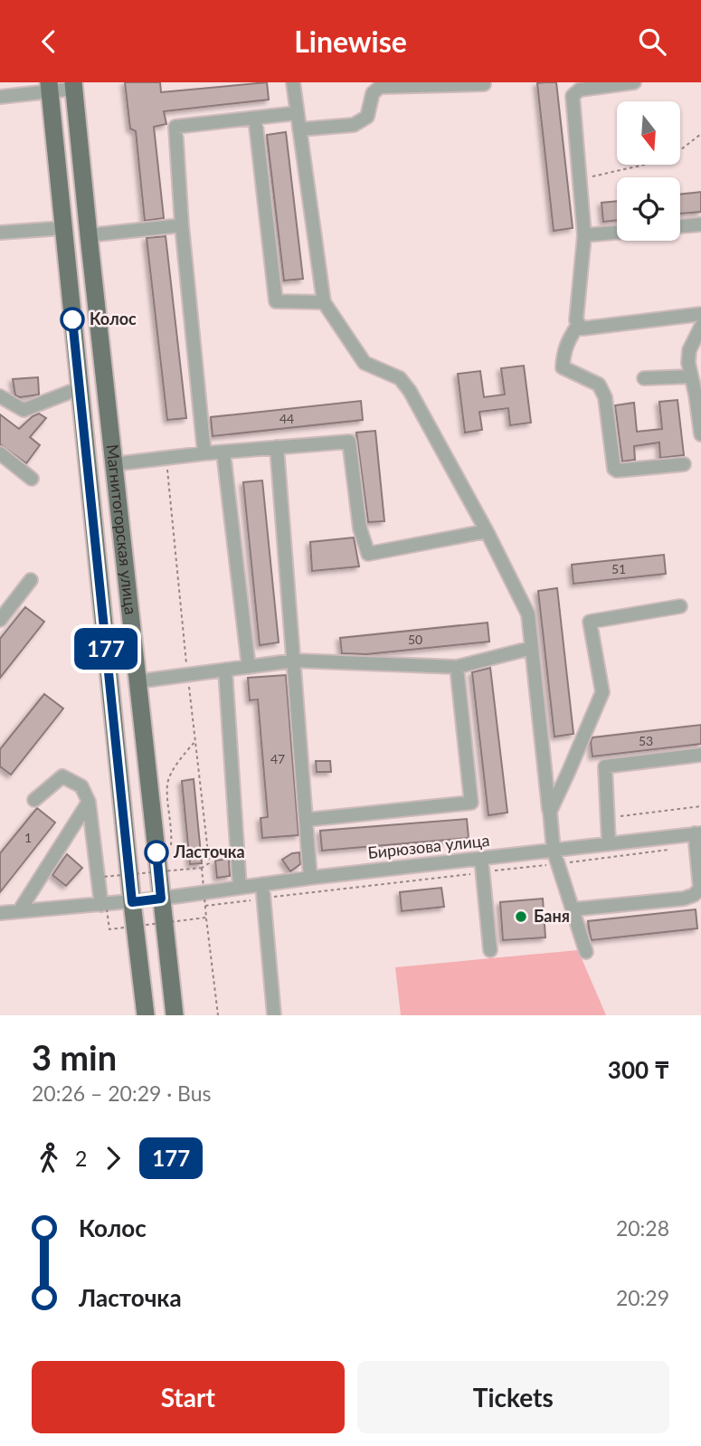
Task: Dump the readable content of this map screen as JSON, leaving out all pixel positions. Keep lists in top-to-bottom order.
{
  "streets": {
    "main road": ["Магнитогорская улица"],
    "street": ["Бирюзова улица"]
  },
  "crossings": [
    ["Магнитогорская улица", "Бирюзова улица"]
  ],
  "places": ["Колос", "Ласточка", "Баня"],
  "lines": ["bus line 177"],
  "house_numbers": [
    "44",
    "51",
    "50",
    "53",
    "47",
    "1"
  ],
  "north": "bottom",
  "page": {
    "header": "Linewise",
    "on_map": "177",
    "heading": ["3 min", "20:26 – 20:29 · Bus", "300 ₸"],
    "legs": ["2", "177"],
    "list": [
      {
        "name": "Колос",
        "value": "20:28"
      },
      {
        "name": "Ласточка",
        "value": "20:29"
      }
    ],
    "buttons": ["Start", "Tickets"]
  }
}
